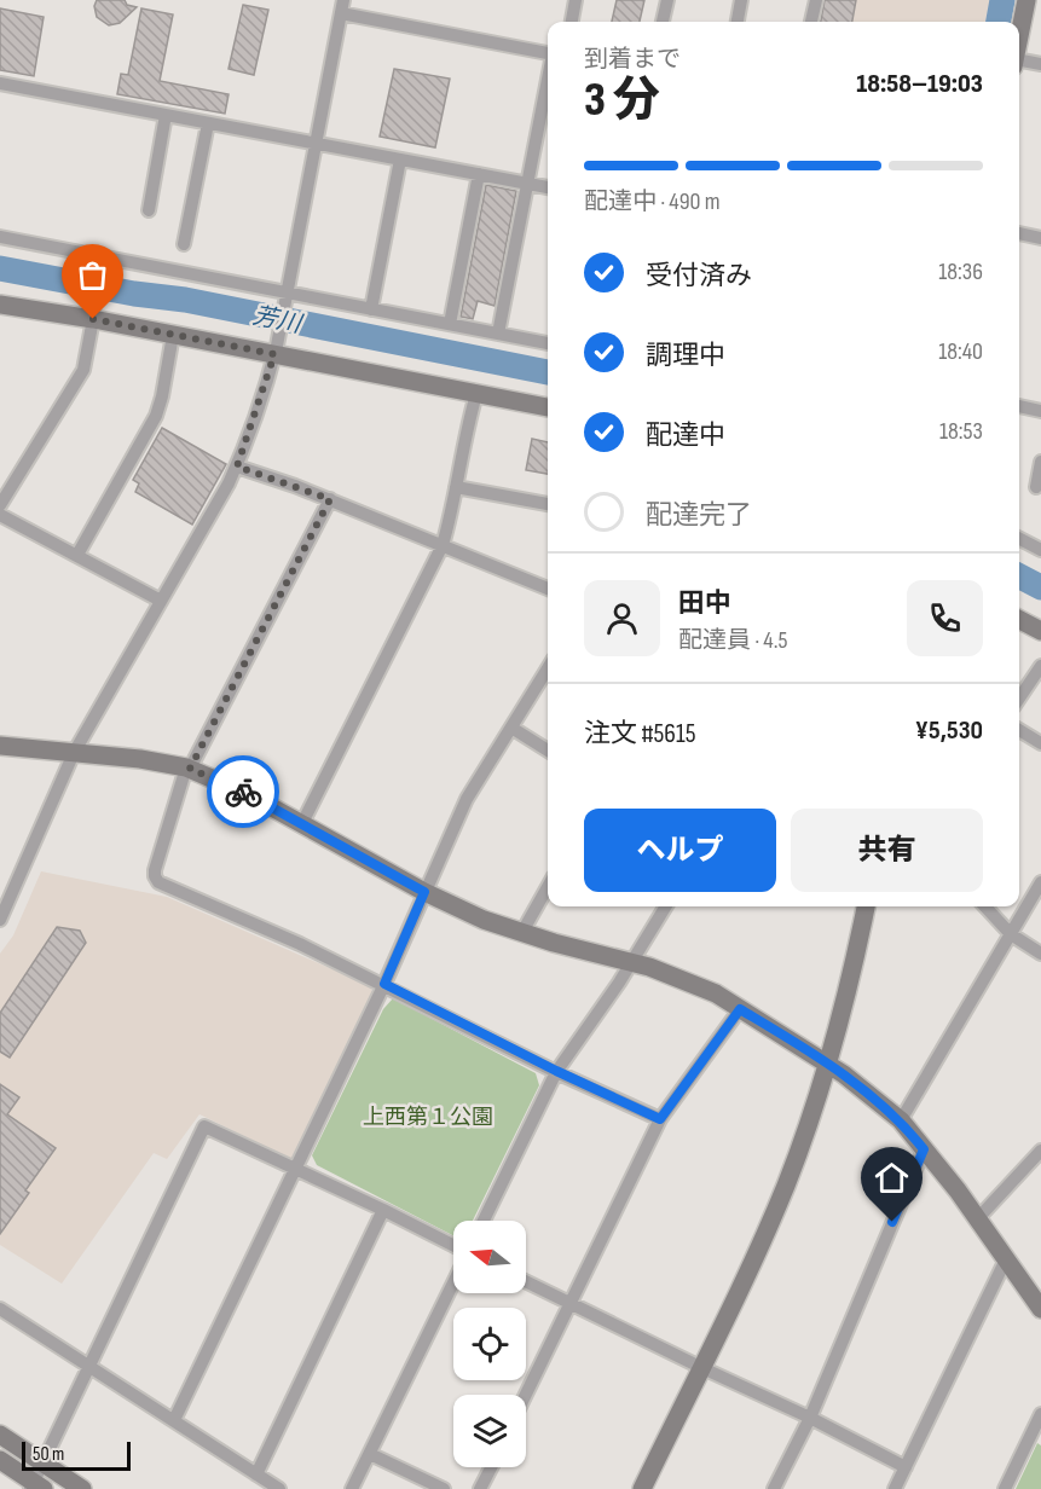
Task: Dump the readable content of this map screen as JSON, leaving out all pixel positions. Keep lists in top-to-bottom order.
{
  "water": ["芳川"],
  "parks": ["上西第１公園"],
  "scale_bar": "50 m",
  "north": "left",
  "page": {
    "heading": ["3 分", "到着まで", "18:58–19:03"],
    "panel": [
      "田中",
      "配達員 · 4.5",
      "注文 #5615",
      "¥5,530"
    ],
    "bar": "配達中 · 490 m",
    "list": [
      ["受付済み", "18:36"],
      ["調理中", "18:40"],
      ["配達中", "18:53"],
      "配達完了"
    ],
    "buttons": ["ヘルプ", "共有"],
    "scale": "50 m"
  }
}
